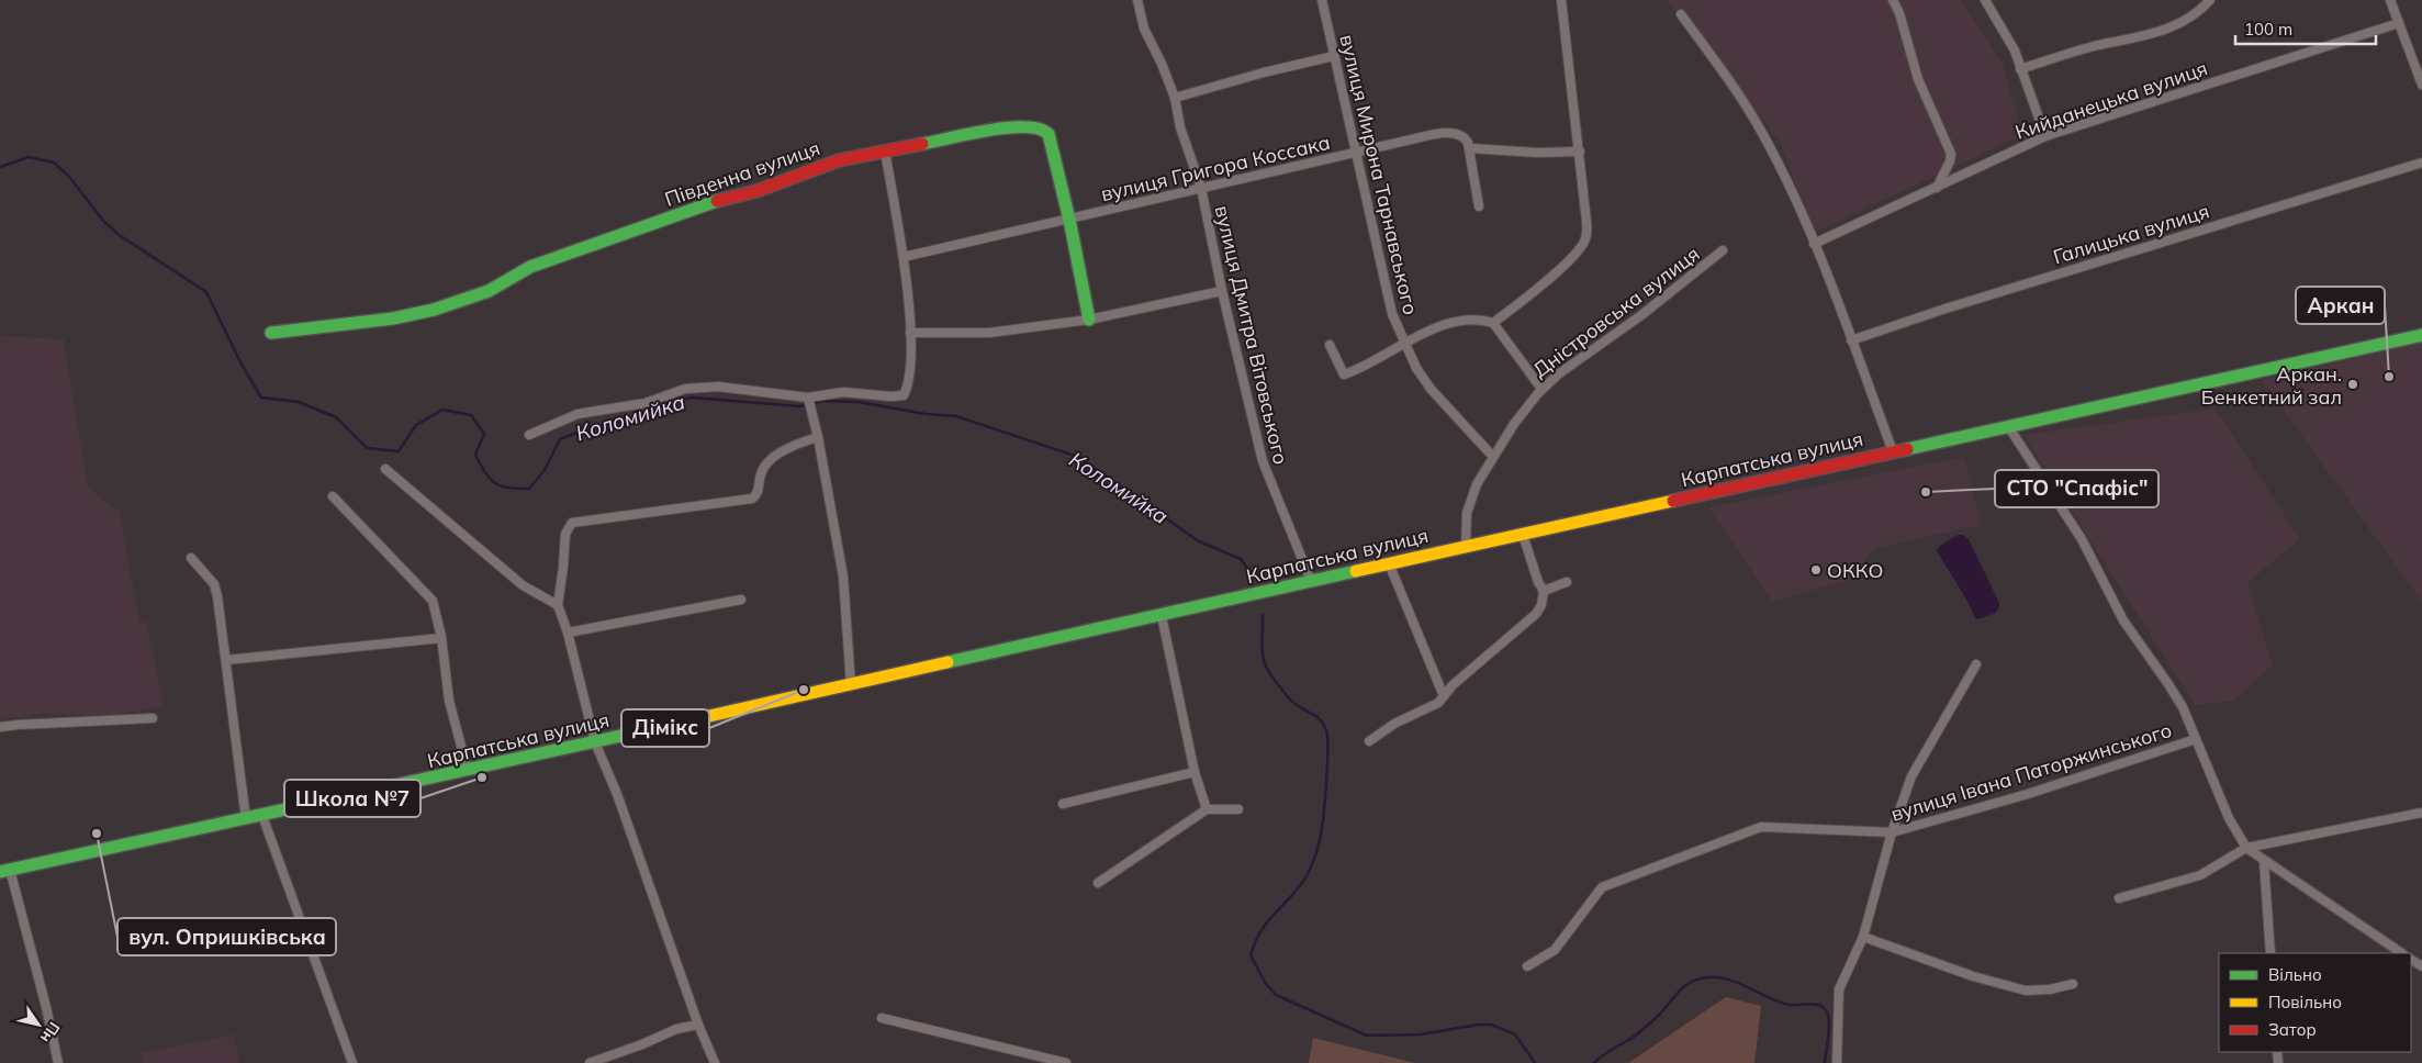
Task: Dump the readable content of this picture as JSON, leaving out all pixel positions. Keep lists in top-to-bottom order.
{
  "streets": {
    "main road": ["Південна вулиця", "Карпатська вулиця"],
    "street": [
      "Кийданецька вулиця",
      "вулиця Григора Коссака",
      "вулиця Мирона Тарнавського",
      "Галицька вулиця",
      "Дністровська вулиця",
      "вулиця Дмитра Вітовського",
      "вулиця Івана Паторжинського"
    ]
  },
  "crossings": [
    ["вулиця Григора Коссака", "Південна вулиця"],
    ["вулиця Григора Коссака", "вулиця Мирона Тарнавського"],
    ["вулиця Григора Коссака", "вулиця Дмитра Вітовського"],
    ["вулиця Мирона Тарнавського", "Дністровська вулиця"],
    ["Дністровська вулиця", "Карпатська вулиця"],
    ["вулиця Дмитра Вітовського", "Карпатська вулиця"]
  ],
  "water": ["Коломийка"],
  "places": [
    "Аркан",
    "Аркан. Бенкетний зал",
    "СТО \"Спафіс\"",
    "ОККО",
    "Дімікс",
    "Школа №7",
    "вул. Опришківська"
  ],
  "legend": ["Вільно", "Повільно", "Затор"],
  "scale_bar": "100 m",
  "north": "bottom right"
}
